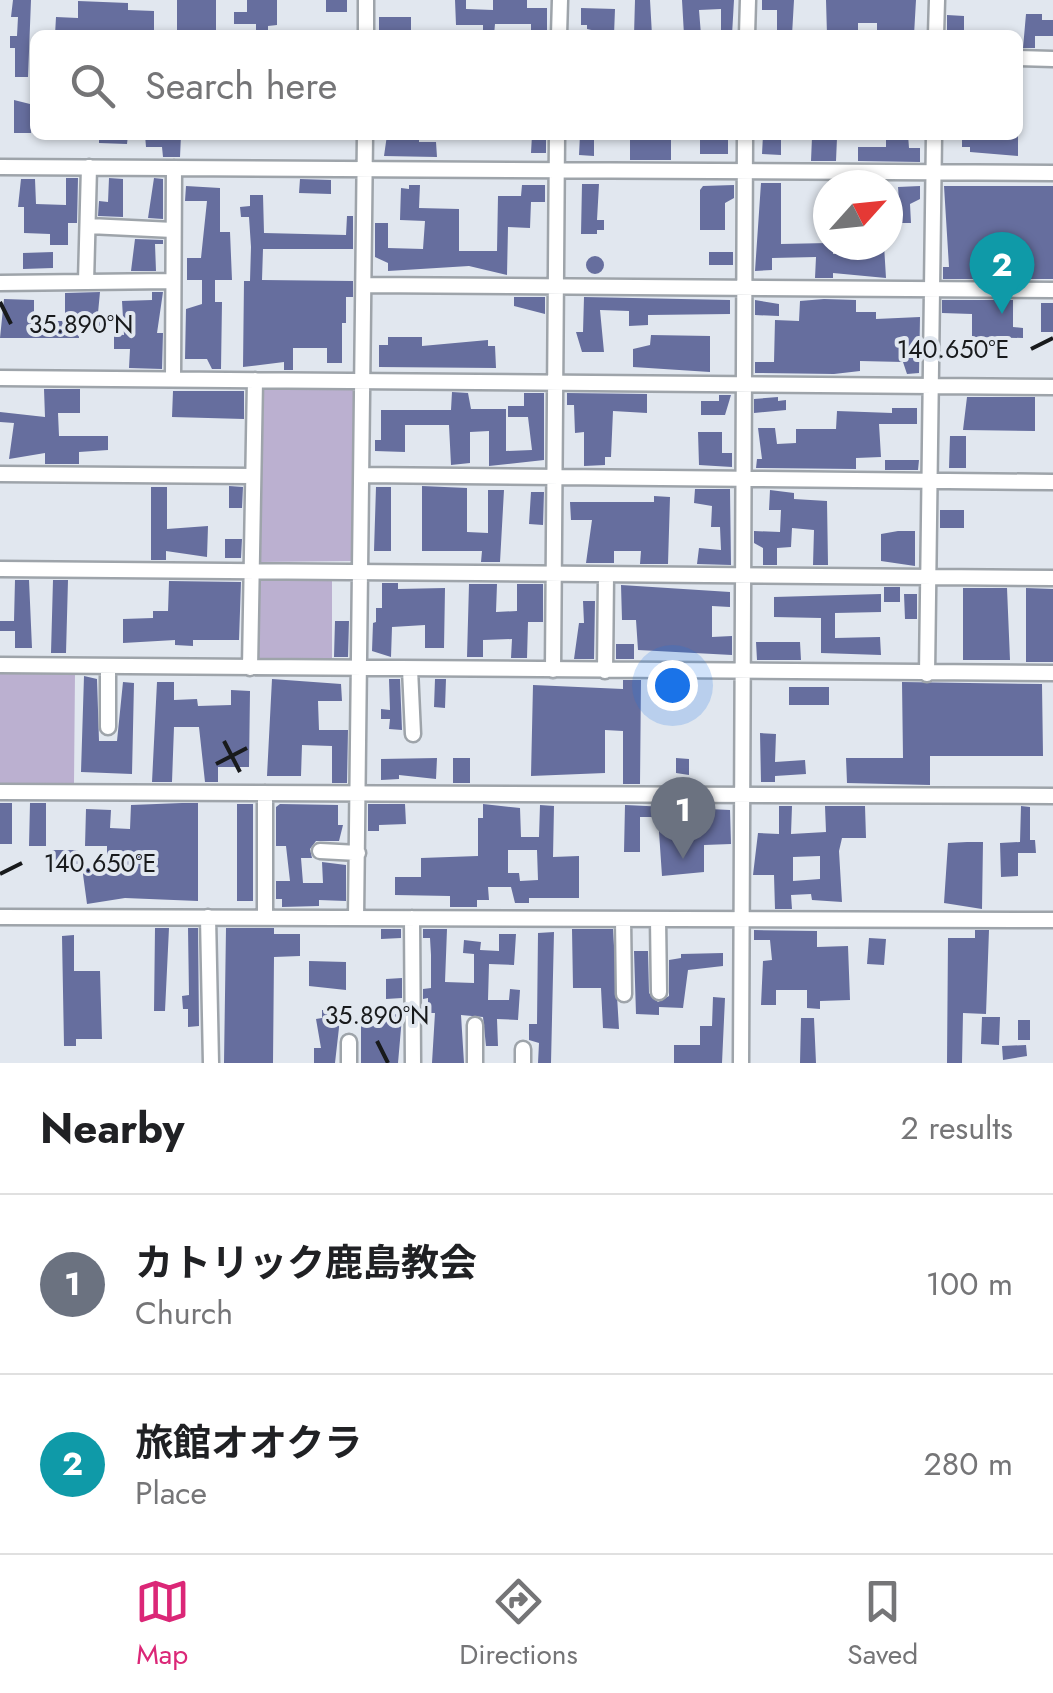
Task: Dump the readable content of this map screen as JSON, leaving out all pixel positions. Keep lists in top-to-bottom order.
{
  "north": "top right",
  "page": {
    "search": "Search here",
    "pins": ["2", "1"],
    "heading": ["Nearby", "2 results"],
    "list": [
      {
        "mark": "1",
        "name": "カトリック鹿島教会",
        "note": "Church",
        "value": "100 m"
      },
      {
        "mark": "2",
        "name": "旅館オオクラ",
        "note": "Place",
        "value": "280 m"
      }
    ],
    "nav": ["Map", "Directions", "Saved"]
  },
  "coordinates": ["35.890°N", "140.650°E"]
}
